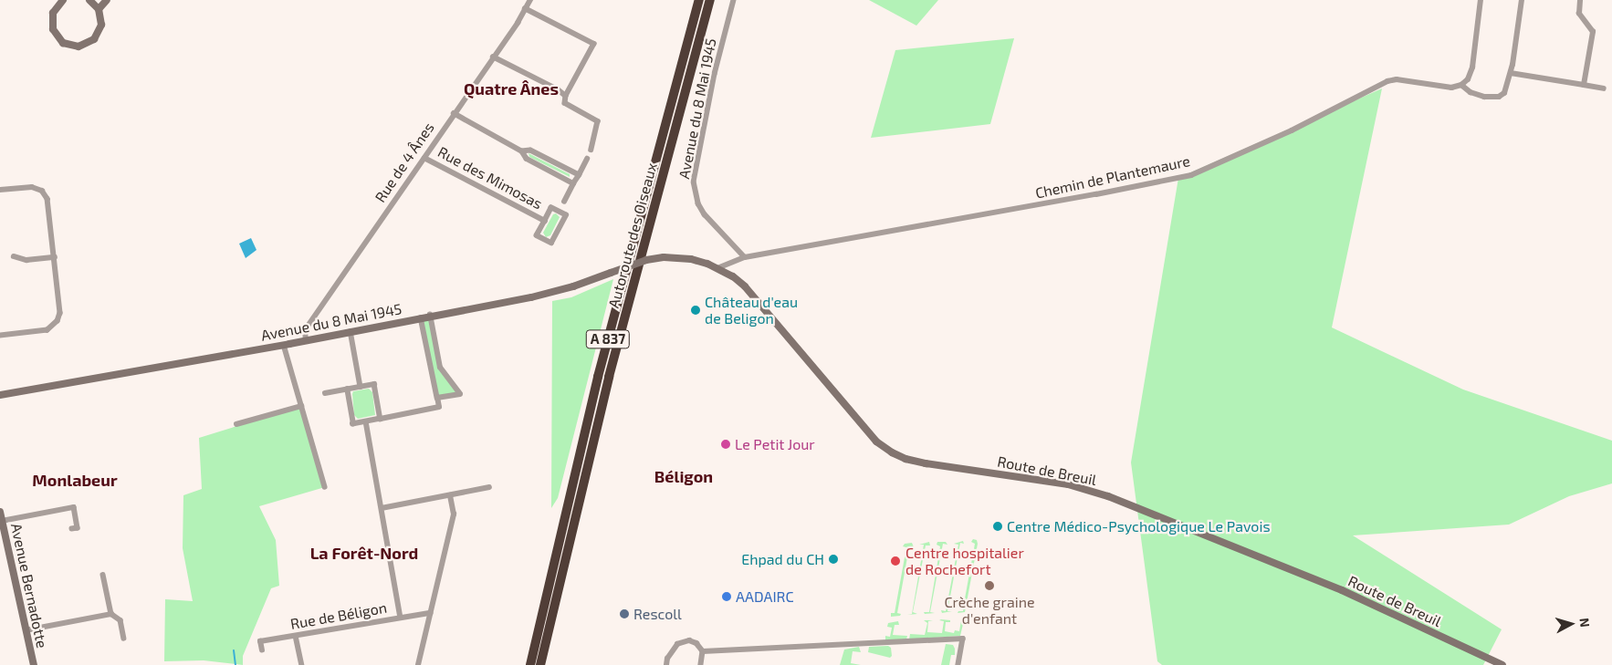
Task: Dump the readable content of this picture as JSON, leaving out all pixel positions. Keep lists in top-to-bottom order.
{
  "streets": {
    "highway": ["Autoroute des Oiseaux", "A 837"],
    "street": [
      "Avenue du 8 Mai 1945",
      "Rue de 4 Ânes",
      "Chemin de Plantemaure",
      "Rue des Mimosas",
      "Route de Breuil",
      "Avenue Bernadotte",
      "Rue de Béligon"
    ]
  },
  "crossings": [
    ["Avenue du 8 Mai 1945", "Rue de 4 Ânes"],
    ["Avenue du 8 Mai 1945", "Chemin de Plantemaure"],
    ["Avenue du 8 Mai 1945", "Route de Breuil"],
    ["Rue de 4 Ânes", "Rue des Mimosas"]
  ],
  "districts": [
    "Quatre Ânes",
    "Béligon",
    "Monlabeur",
    "La Forêt-Nord"
  ],
  "places": [
    "Château d'eau de Beligon",
    "Le Petit Jour",
    "Centre Médico-Psychologique Le Pavois",
    "Ehpad du CH",
    "Centre hospitalier de Rochefort",
    "Crèche graine d'enfant",
    "AADAIRC",
    "Rescoll"
  ],
  "north": "right"
}
